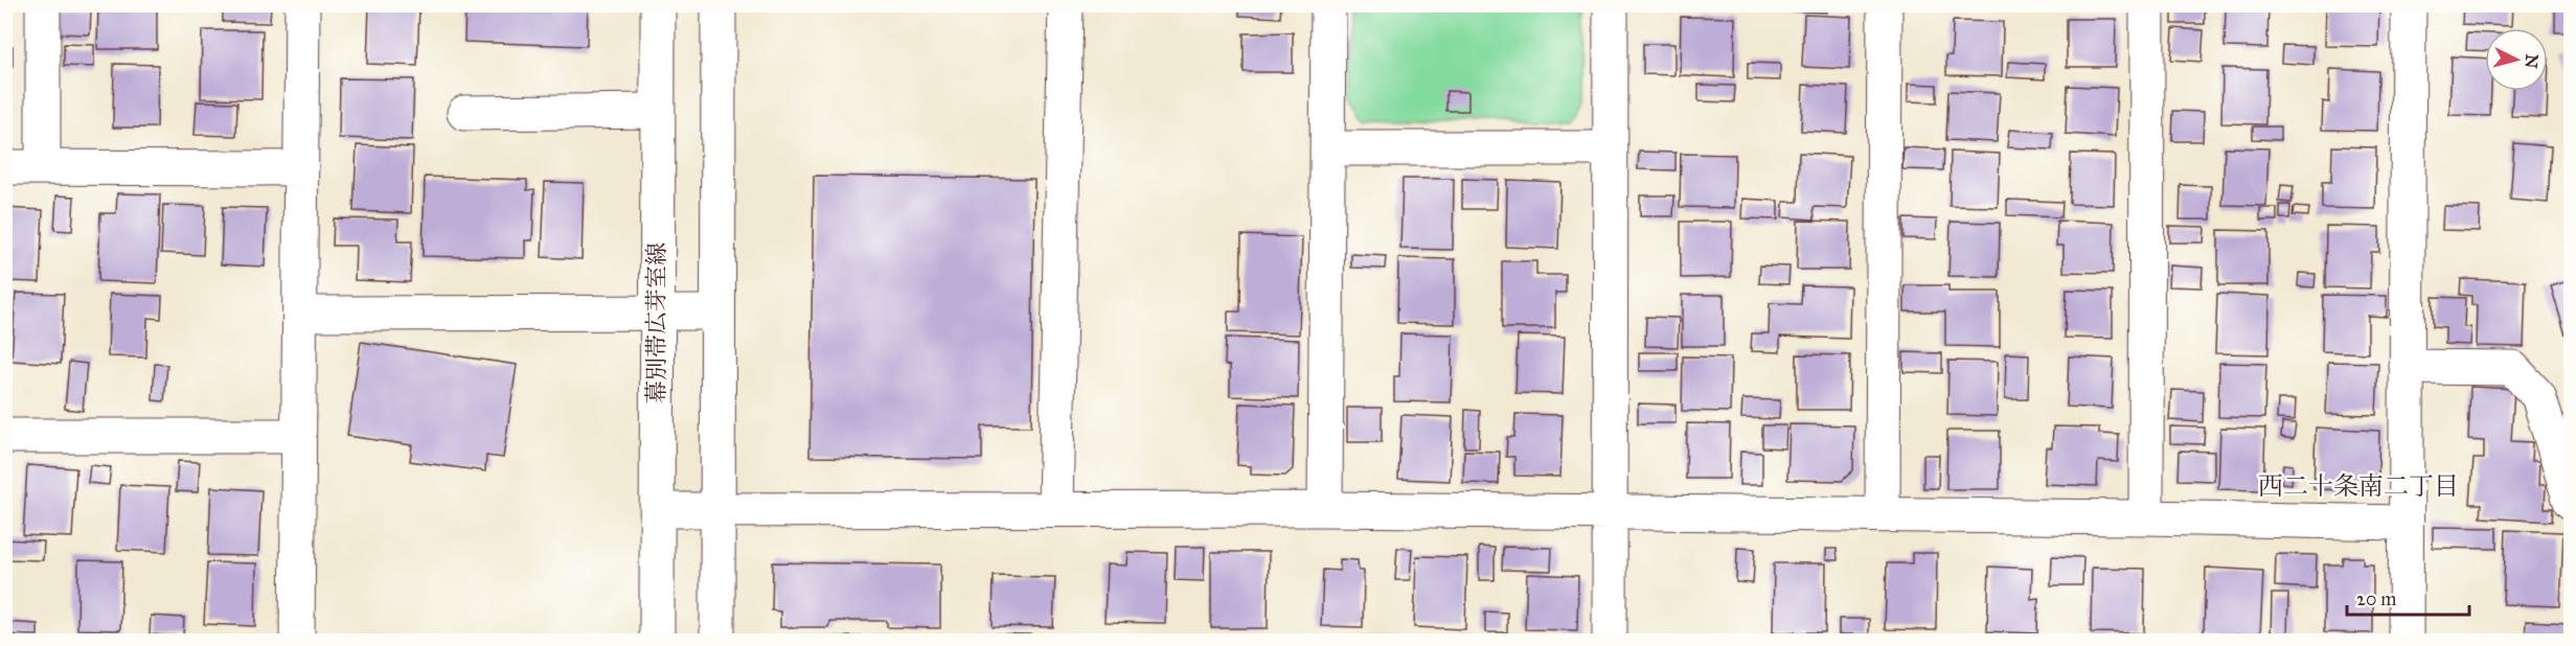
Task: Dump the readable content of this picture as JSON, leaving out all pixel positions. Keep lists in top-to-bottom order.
{
  "streets": {
    "street": ["幕別帯広芽室線"]
  },
  "districts": ["西二十条南二丁目"],
  "scale_bar": "20 m",
  "north": "right"
}
